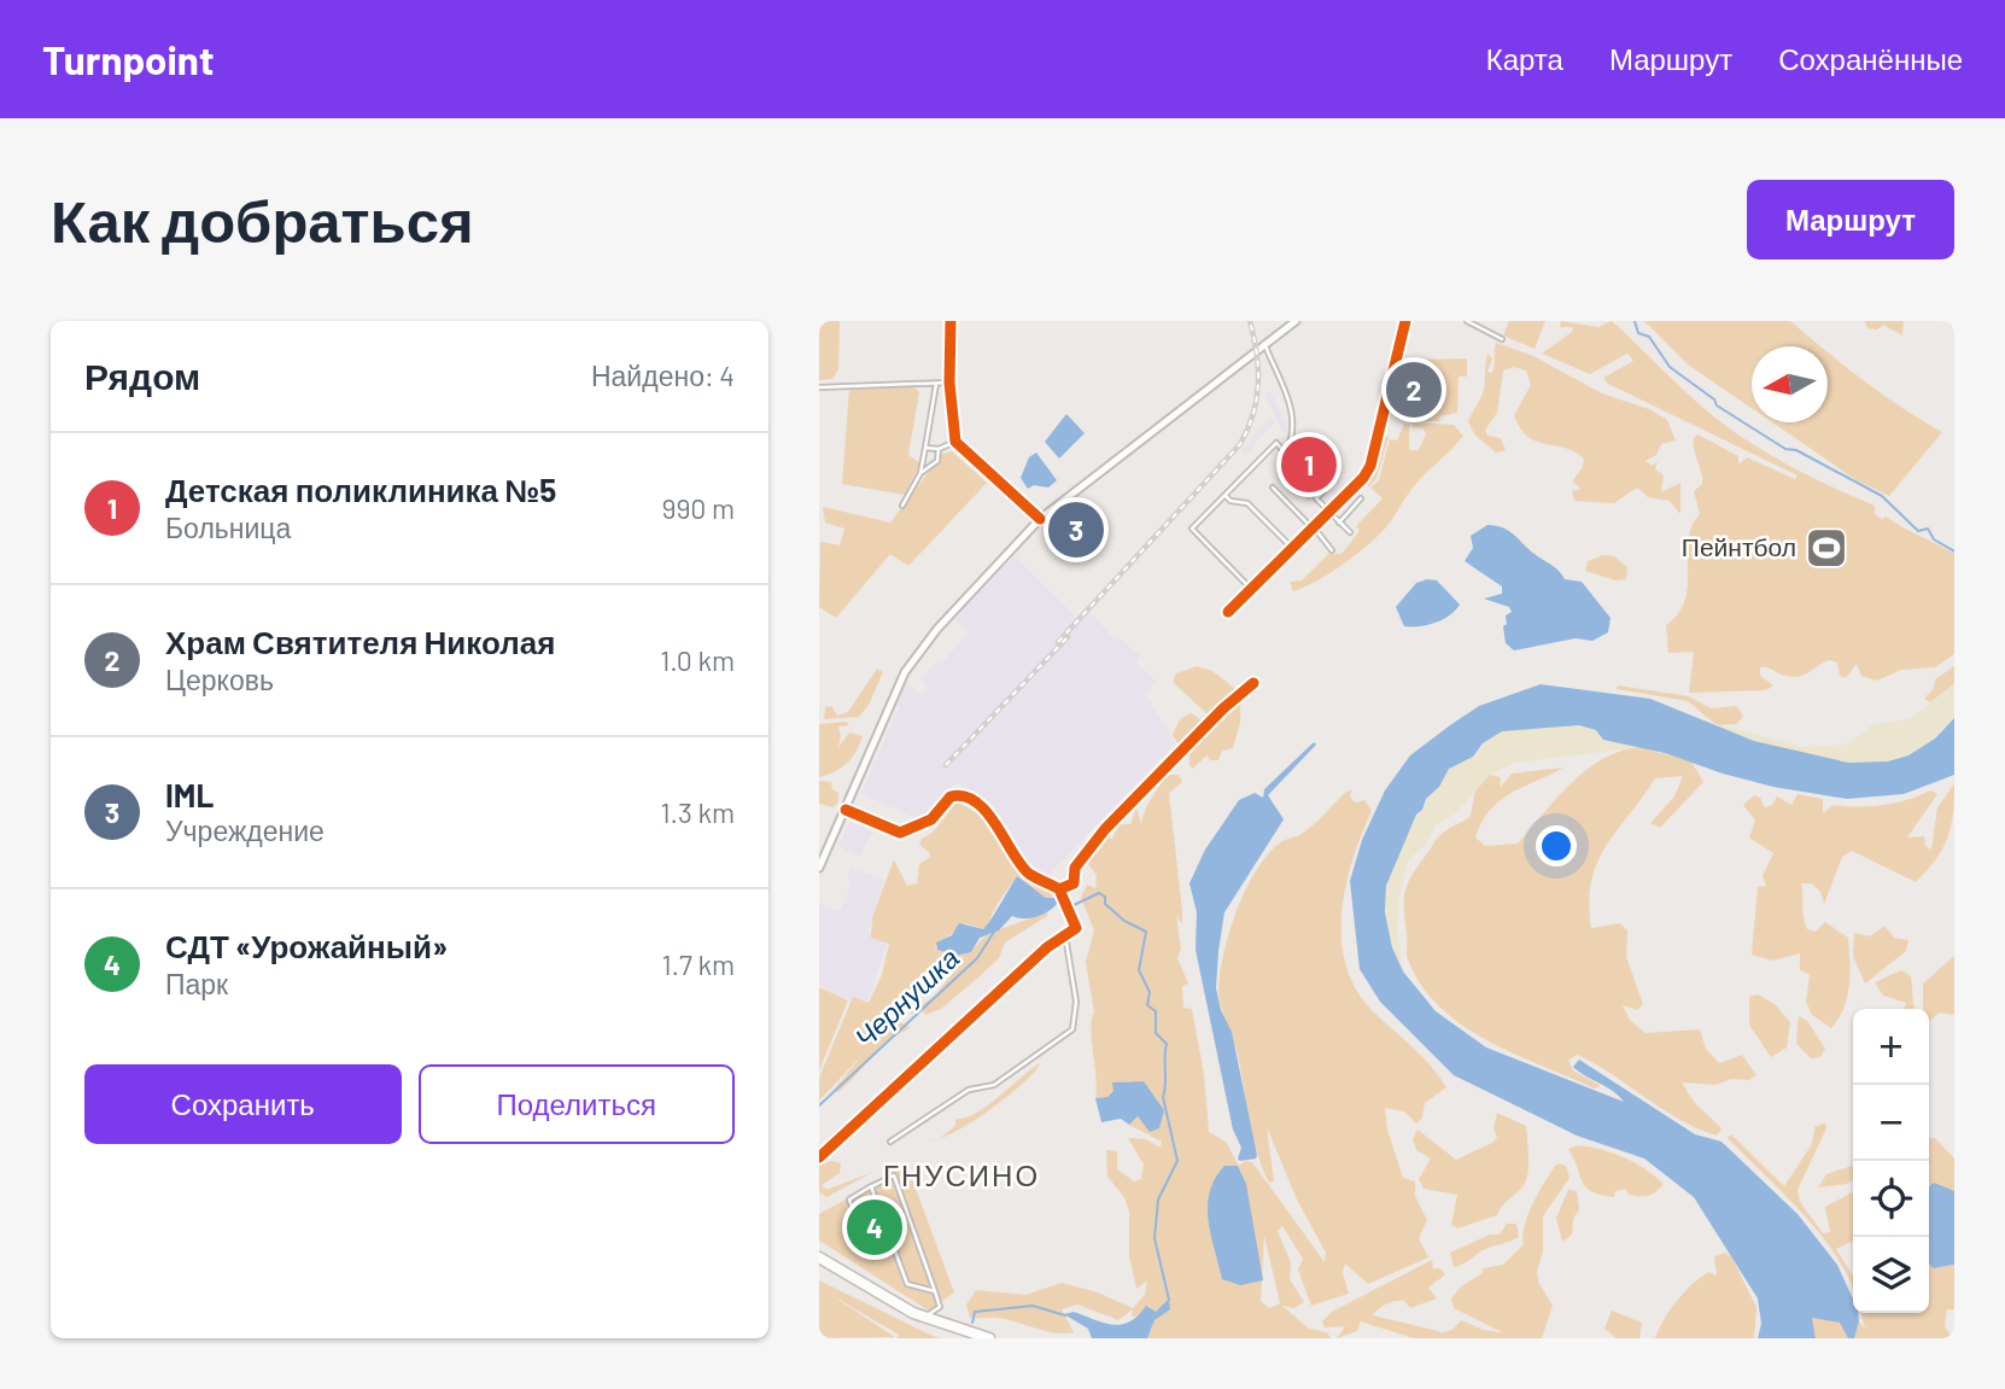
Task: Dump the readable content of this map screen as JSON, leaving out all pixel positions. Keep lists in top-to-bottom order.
{
  "districts": ["ГНУСИНО"],
  "water": ["Чернушка"],
  "places": {
    "sports": ["Пейнтбол"]
  },
  "north": "left",
  "page": {
    "header": "Turnpoint",
    "nav": ["Карта", "Маршрут", "Сохранённые"],
    "buttons": [
      "Маршрут",
      ["Сохранить", "Поделиться"]
    ],
    "title": "Как добраться",
    "heading": ["Рядом", "Найдено: 4"],
    "pins": [
      "2",
      "1",
      "3",
      "4"
    ],
    "list": [
      {
        "mark": "1",
        "name": "Детская поликлиника №5",
        "note": "Больница",
        "value": "990 m"
      },
      {
        "mark": "2",
        "name": "Храм Святителя Николая",
        "note": "Церковь",
        "value": "1.0 km"
      },
      {
        "mark": "3",
        "name": "IML",
        "note": "Учреждение",
        "value": "1.3 km"
      },
      {
        "mark": "4",
        "name": "СДТ «Урожайный»",
        "note": "Парк",
        "value": "1.7 km"
      }
    ],
    "map_buttons": ["+", "−"]
  }
}
